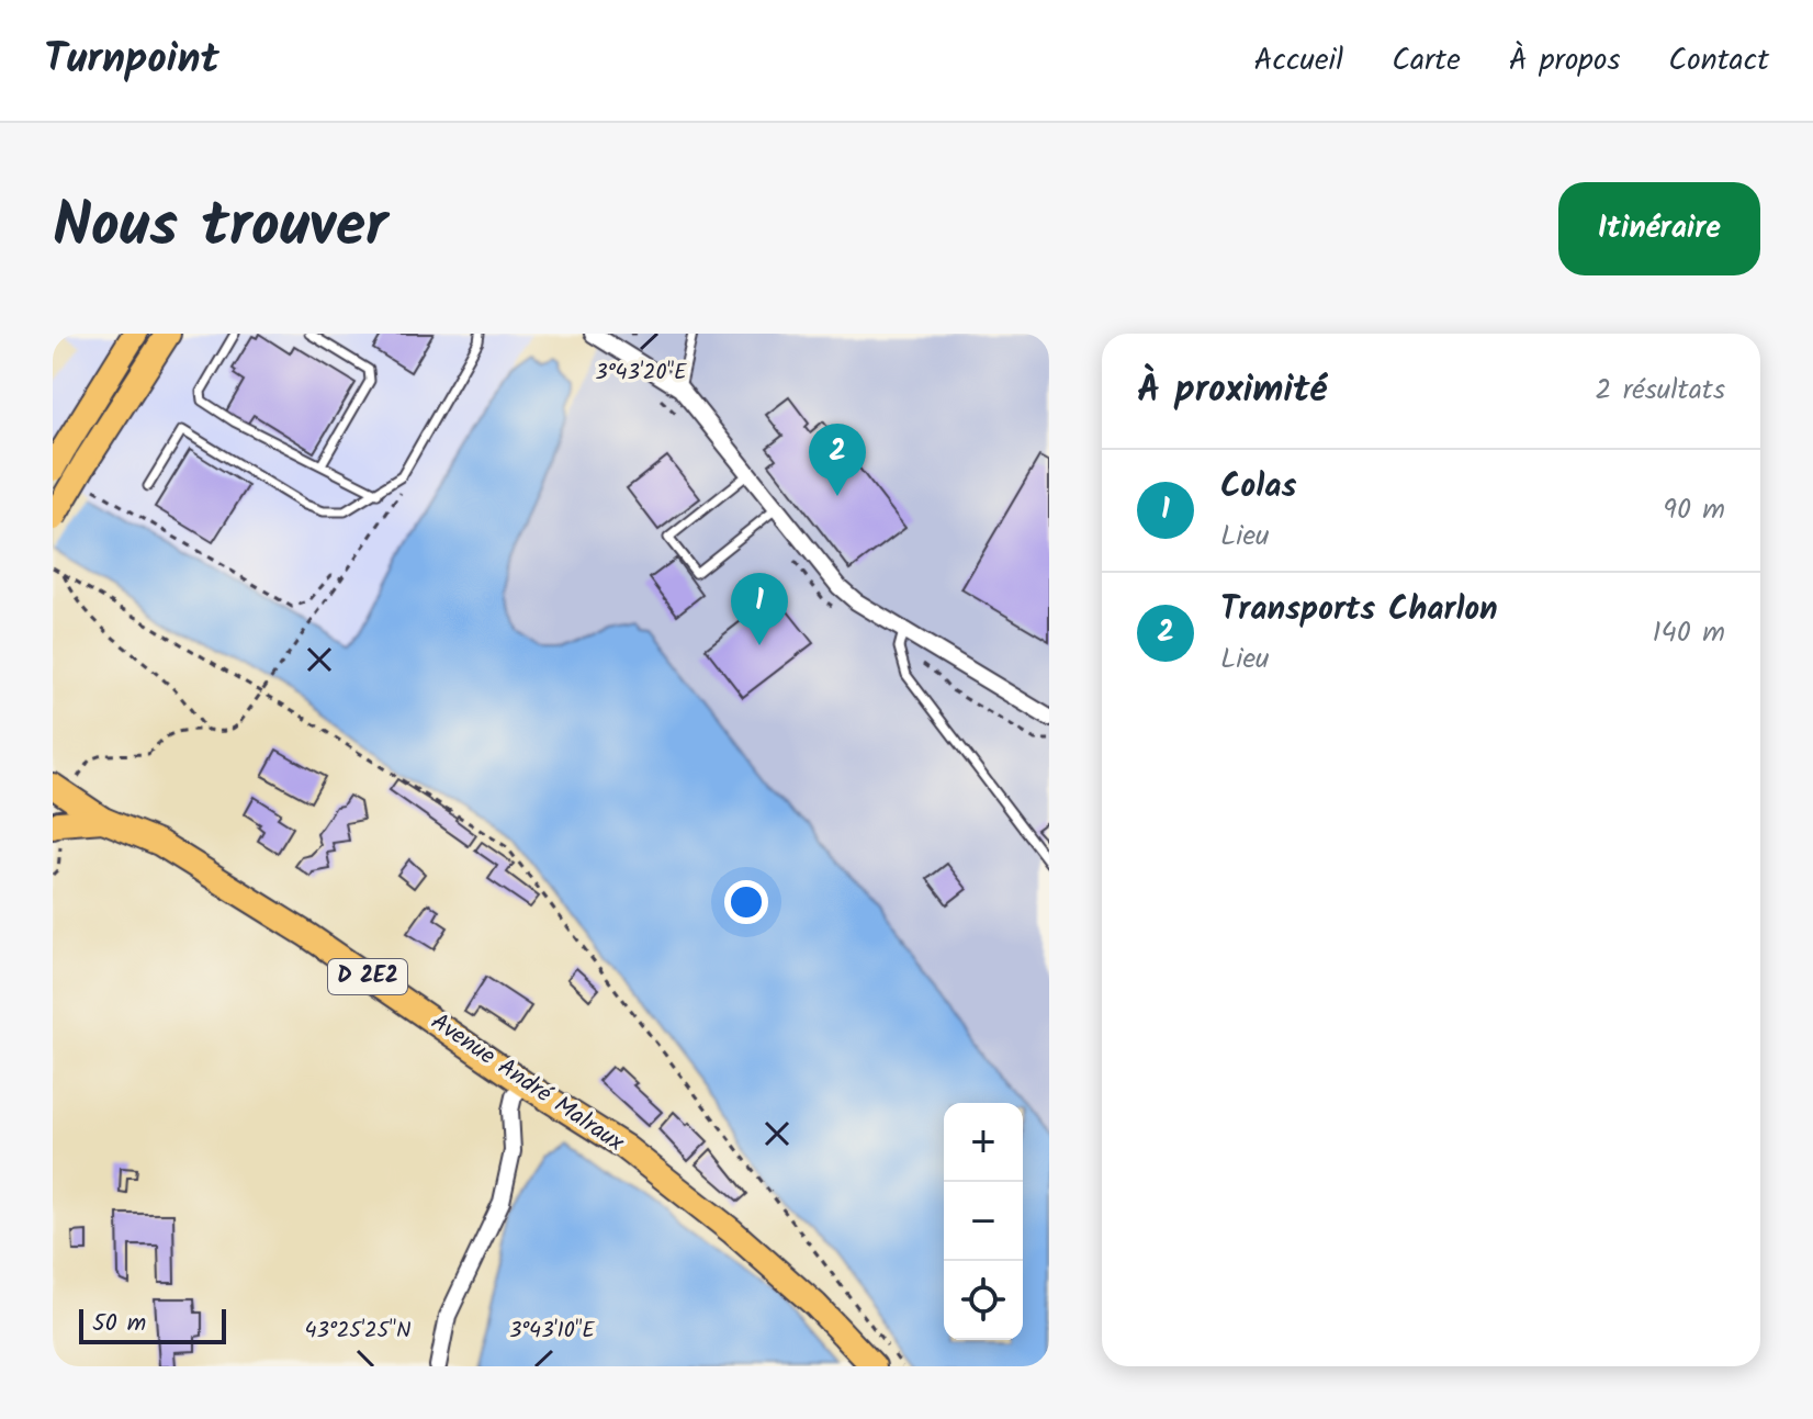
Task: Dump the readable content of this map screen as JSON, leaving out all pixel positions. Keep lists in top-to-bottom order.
{
  "streets": {
    "main road": ["D 2E2", "Avenue André Malraux"]
  },
  "scale_bar": "50 m",
  "page": {
    "header": "Turnpoint",
    "nav": [
      "Accueil",
      "Carte",
      "À propos",
      "Contact"
    ],
    "title": "Nous trouver",
    "buttons": "Itinéraire",
    "heading": ["À proximité", "2 résultats"],
    "pins": ["2", "1"],
    "list": [
      {
        "mark": "1",
        "name": "Colas",
        "note": "Lieu",
        "value": "90 m"
      },
      {
        "mark": "2",
        "name": "Transports Charlon",
        "note": "Lieu",
        "value": "140 m"
      }
    ],
    "map_buttons": ["+", "−"],
    "scale": "50 m"
  },
  "coordinates": ["3°43'20\"E", "43°25'25\"N", "3°43'10\"E"]
}
